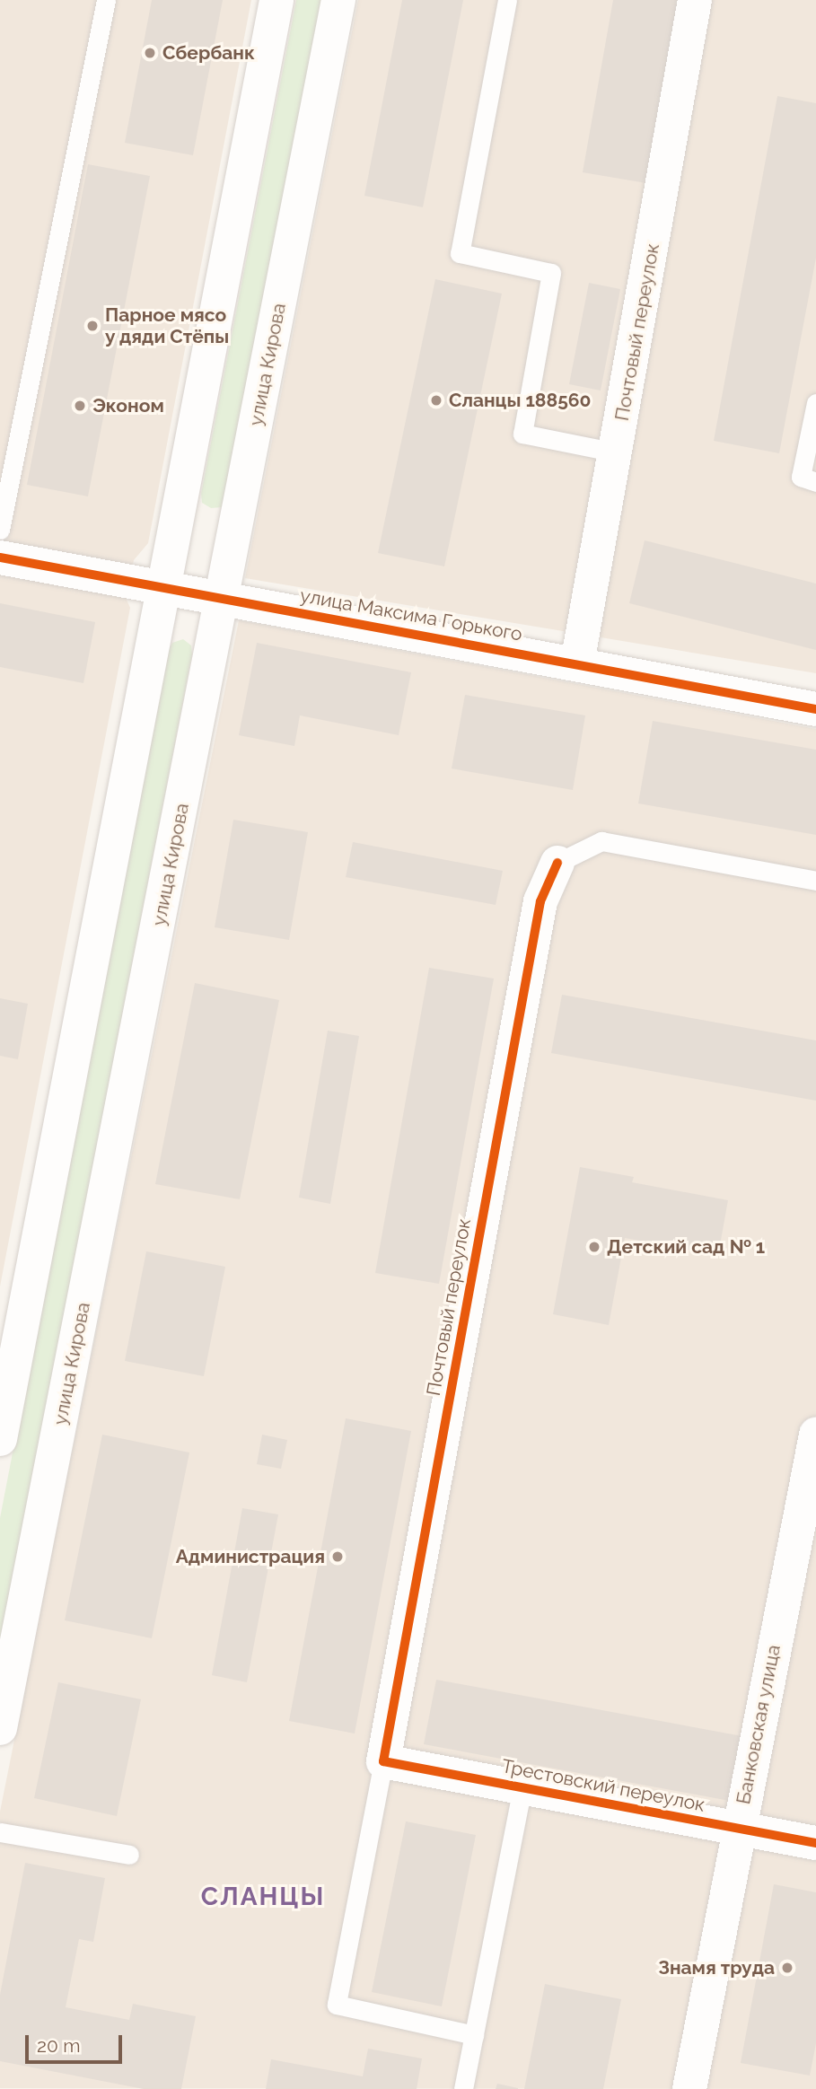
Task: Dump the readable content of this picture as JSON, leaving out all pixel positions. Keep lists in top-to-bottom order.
{
  "streets": {
    "street": [
      "Почтовый переулок",
      "улица Кирова",
      "улица Максима Горького",
      "Банковская улица",
      "Трестовский переулок"
    ]
  },
  "crossings": [
    ["Почтовый переулок", "улица Максима Горького"],
    ["Почтовый переулок", "Трестовский переулок"],
    ["улица Кирова", "улица Максима Горького"],
    ["Банковская улица", "Трестовский переулок"]
  ],
  "districts": ["СЛАНЦЫ"],
  "places": [
    "Сбербанк",
    "Парное мясо у дяди Стёпы",
    "Сланцы 188560",
    "Эконом",
    "Детский сад № 1",
    "Администрация",
    "Знамя труда"
  ],
  "scale_bar": "20 m"
}
